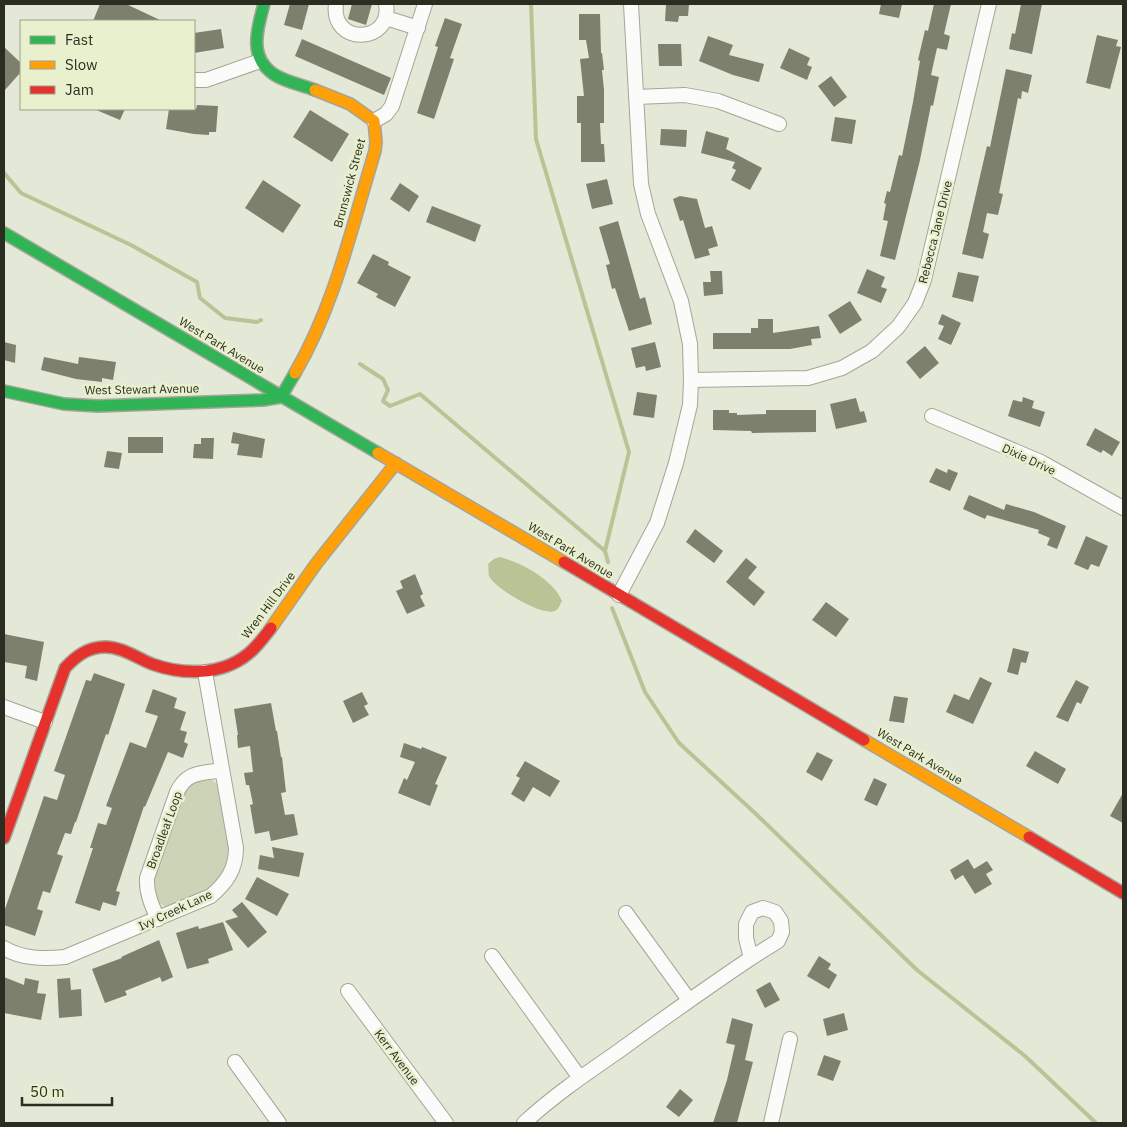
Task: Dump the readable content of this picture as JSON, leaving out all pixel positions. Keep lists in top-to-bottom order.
{
  "streets": {
    "street": [
      "Brunswick Street",
      "Rebecca Jane Drive",
      "West Park Avenue",
      "West Stewart Avenue",
      "Dixie Drive",
      "Wren Hill Drive",
      "Broadleaf Loop",
      "Ivy Creek Lane",
      "Kerr Avenue"
    ]
  },
  "crossings": [
    ["Brunswick Street", "West Park Avenue"],
    ["Brunswick Street", "West Stewart Avenue"],
    ["West Park Avenue", "West Stewart Avenue"],
    ["West Park Avenue", "Wren Hill Drive"],
    ["Wren Hill Drive", "Ivy Creek Lane"],
    ["Broadleaf Loop", "Ivy Creek Lane"]
  ],
  "legend": ["Fast", "Slow", "Jam"],
  "scale_bar": "50 m"
}
